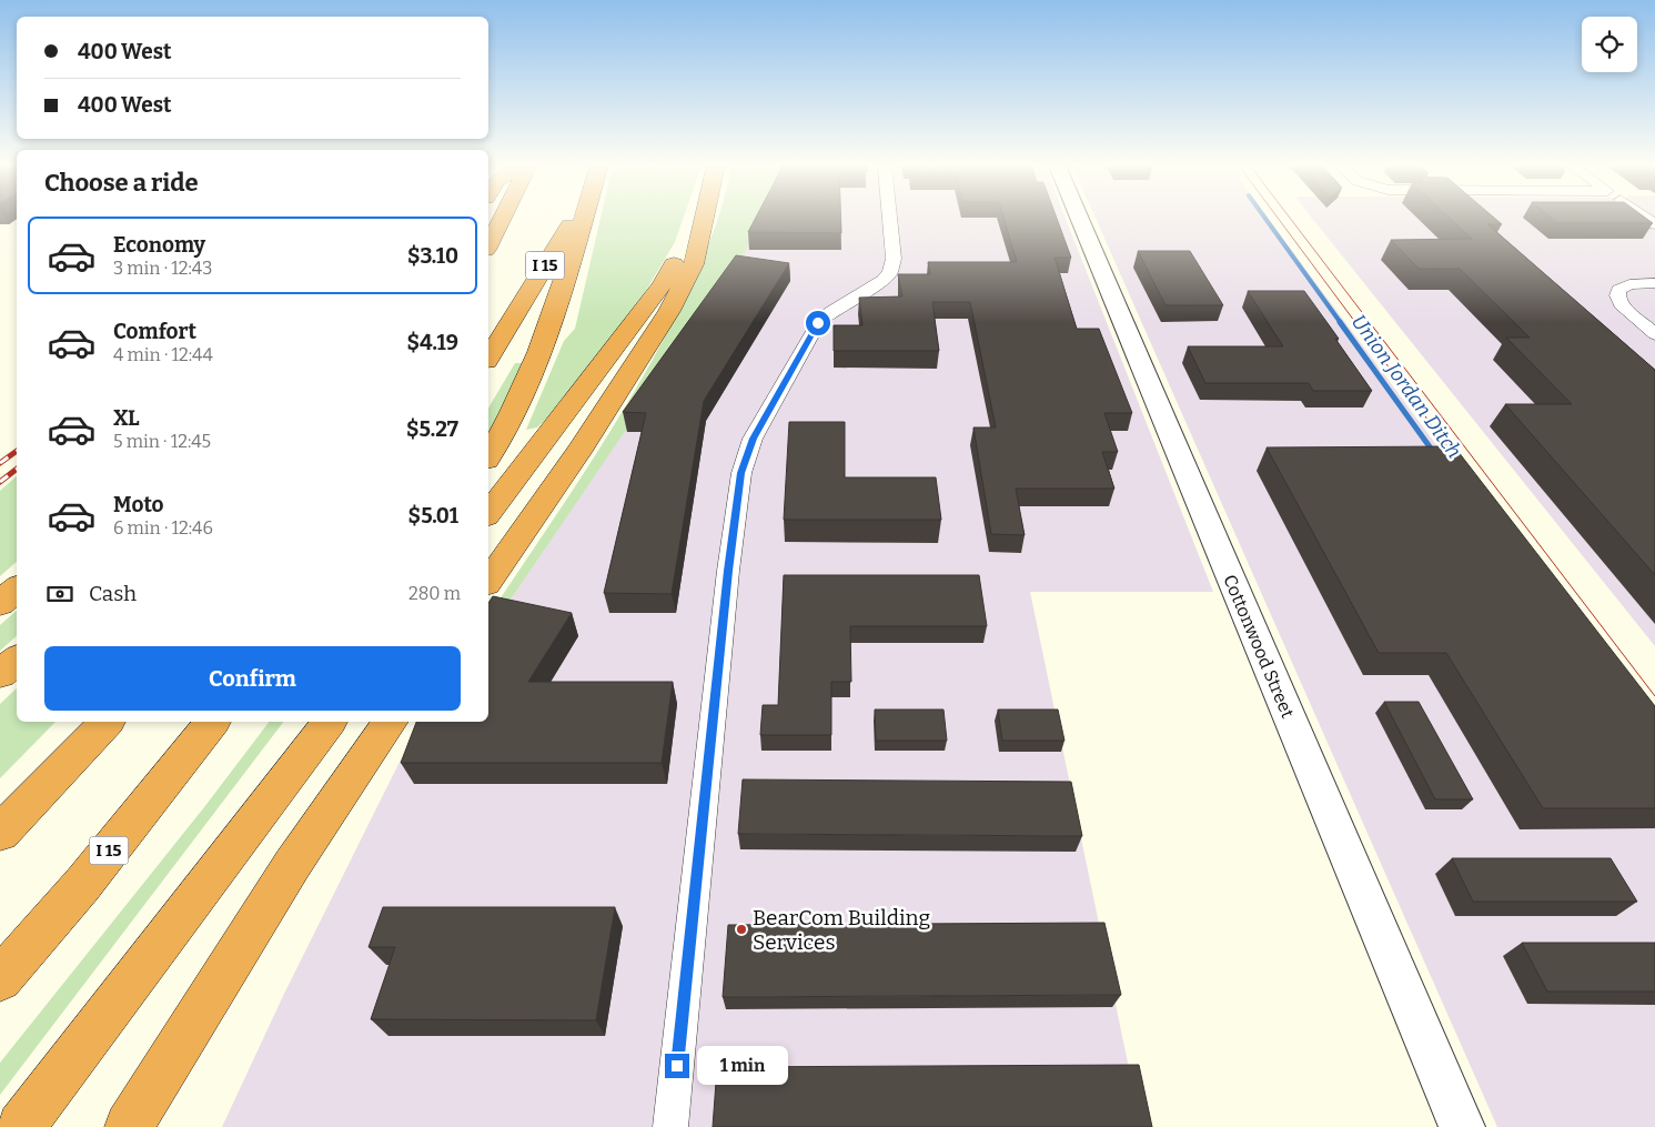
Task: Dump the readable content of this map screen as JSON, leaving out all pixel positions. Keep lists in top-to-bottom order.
{
  "streets": {
    "highway": ["I 15"],
    "street": ["Cottonwood Street"]
  },
  "water": ["Union Jordan Ditch"],
  "places": ["BearCom Building Services"],
  "page": {
    "banner": ["400 West", "400 West"],
    "heading": "Choose a ride",
    "list": [
      {
        "name": "Economy",
        "note": "3 min · 12:43",
        "value": "$3.10"
      },
      {
        "name": "Comfort",
        "note": "4 min · 12:44",
        "value": "$4.19"
      },
      {
        "name": "XL",
        "note": "5 min · 12:45",
        "value": "$5.27"
      },
      {
        "name": "Moto",
        "note": "6 min · 12:46",
        "value": "$5.01"
      }
    ],
    "pay": ["Cash", "280 m"],
    "buttons": "Confirm",
    "bubble": "1 min"
  }
}
